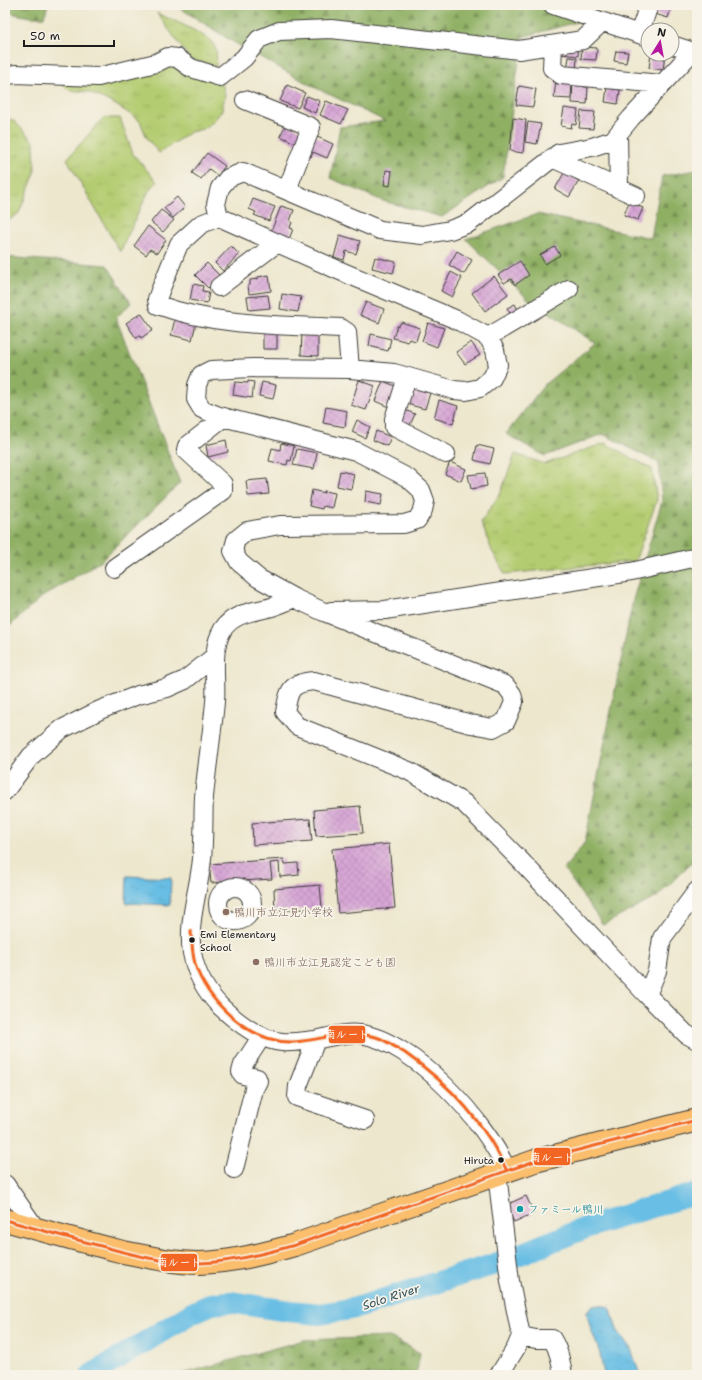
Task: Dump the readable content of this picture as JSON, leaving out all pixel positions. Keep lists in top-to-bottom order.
{
  "water": ["Solo River"],
  "places": [
    "鴨川市立江見小学校",
    "Emi Elementary School",
    "鴨川市立江見認定こども園",
    "Hiruta",
    "ファミール鴨川"
  ],
  "lines": ["transit line 南ルート"],
  "scale_bar": "50 m",
  "north": "top"
}
